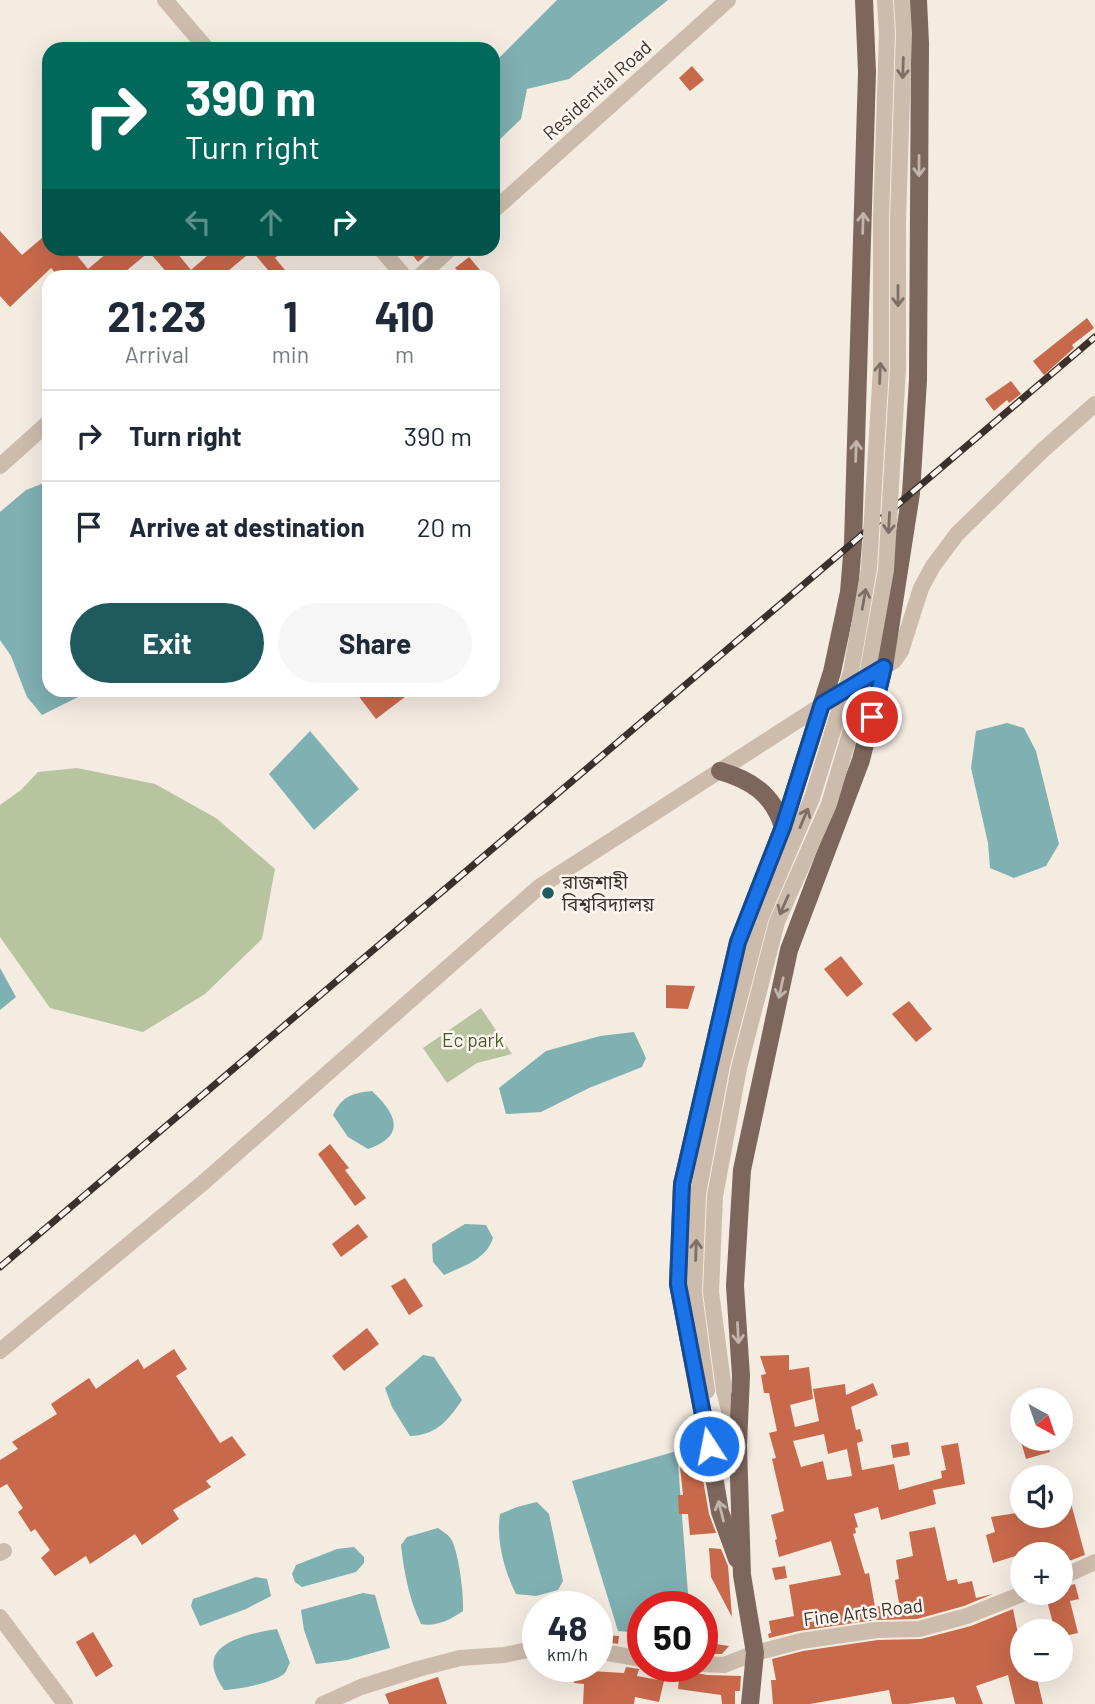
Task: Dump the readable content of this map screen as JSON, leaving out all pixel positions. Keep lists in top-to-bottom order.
{
  "streets": {
    "street": ["Residential Road", "Fine Arts Road"]
  },
  "parks": ["Ec park"],
  "places": ["রাজশাহী বিশ্ববিদ্যালয়"],
  "north": "bottom right",
  "page": {
    "turn": ["390 m", "Turn right"],
    "eta": [
      "21:23",
      "Arrival",
      "1",
      "min",
      "410",
      "m"
    ],
    "list": [
      {
        "name": "Turn right",
        "value": "390 m"
      },
      {
        "name": "Arrive at destination",
        "value": "20 m"
      }
    ],
    "buttons": ["Exit", "Share"],
    "map_buttons": ["+", "−"],
    "speed": "48 km/h",
    "limit": "50"
  }
}
